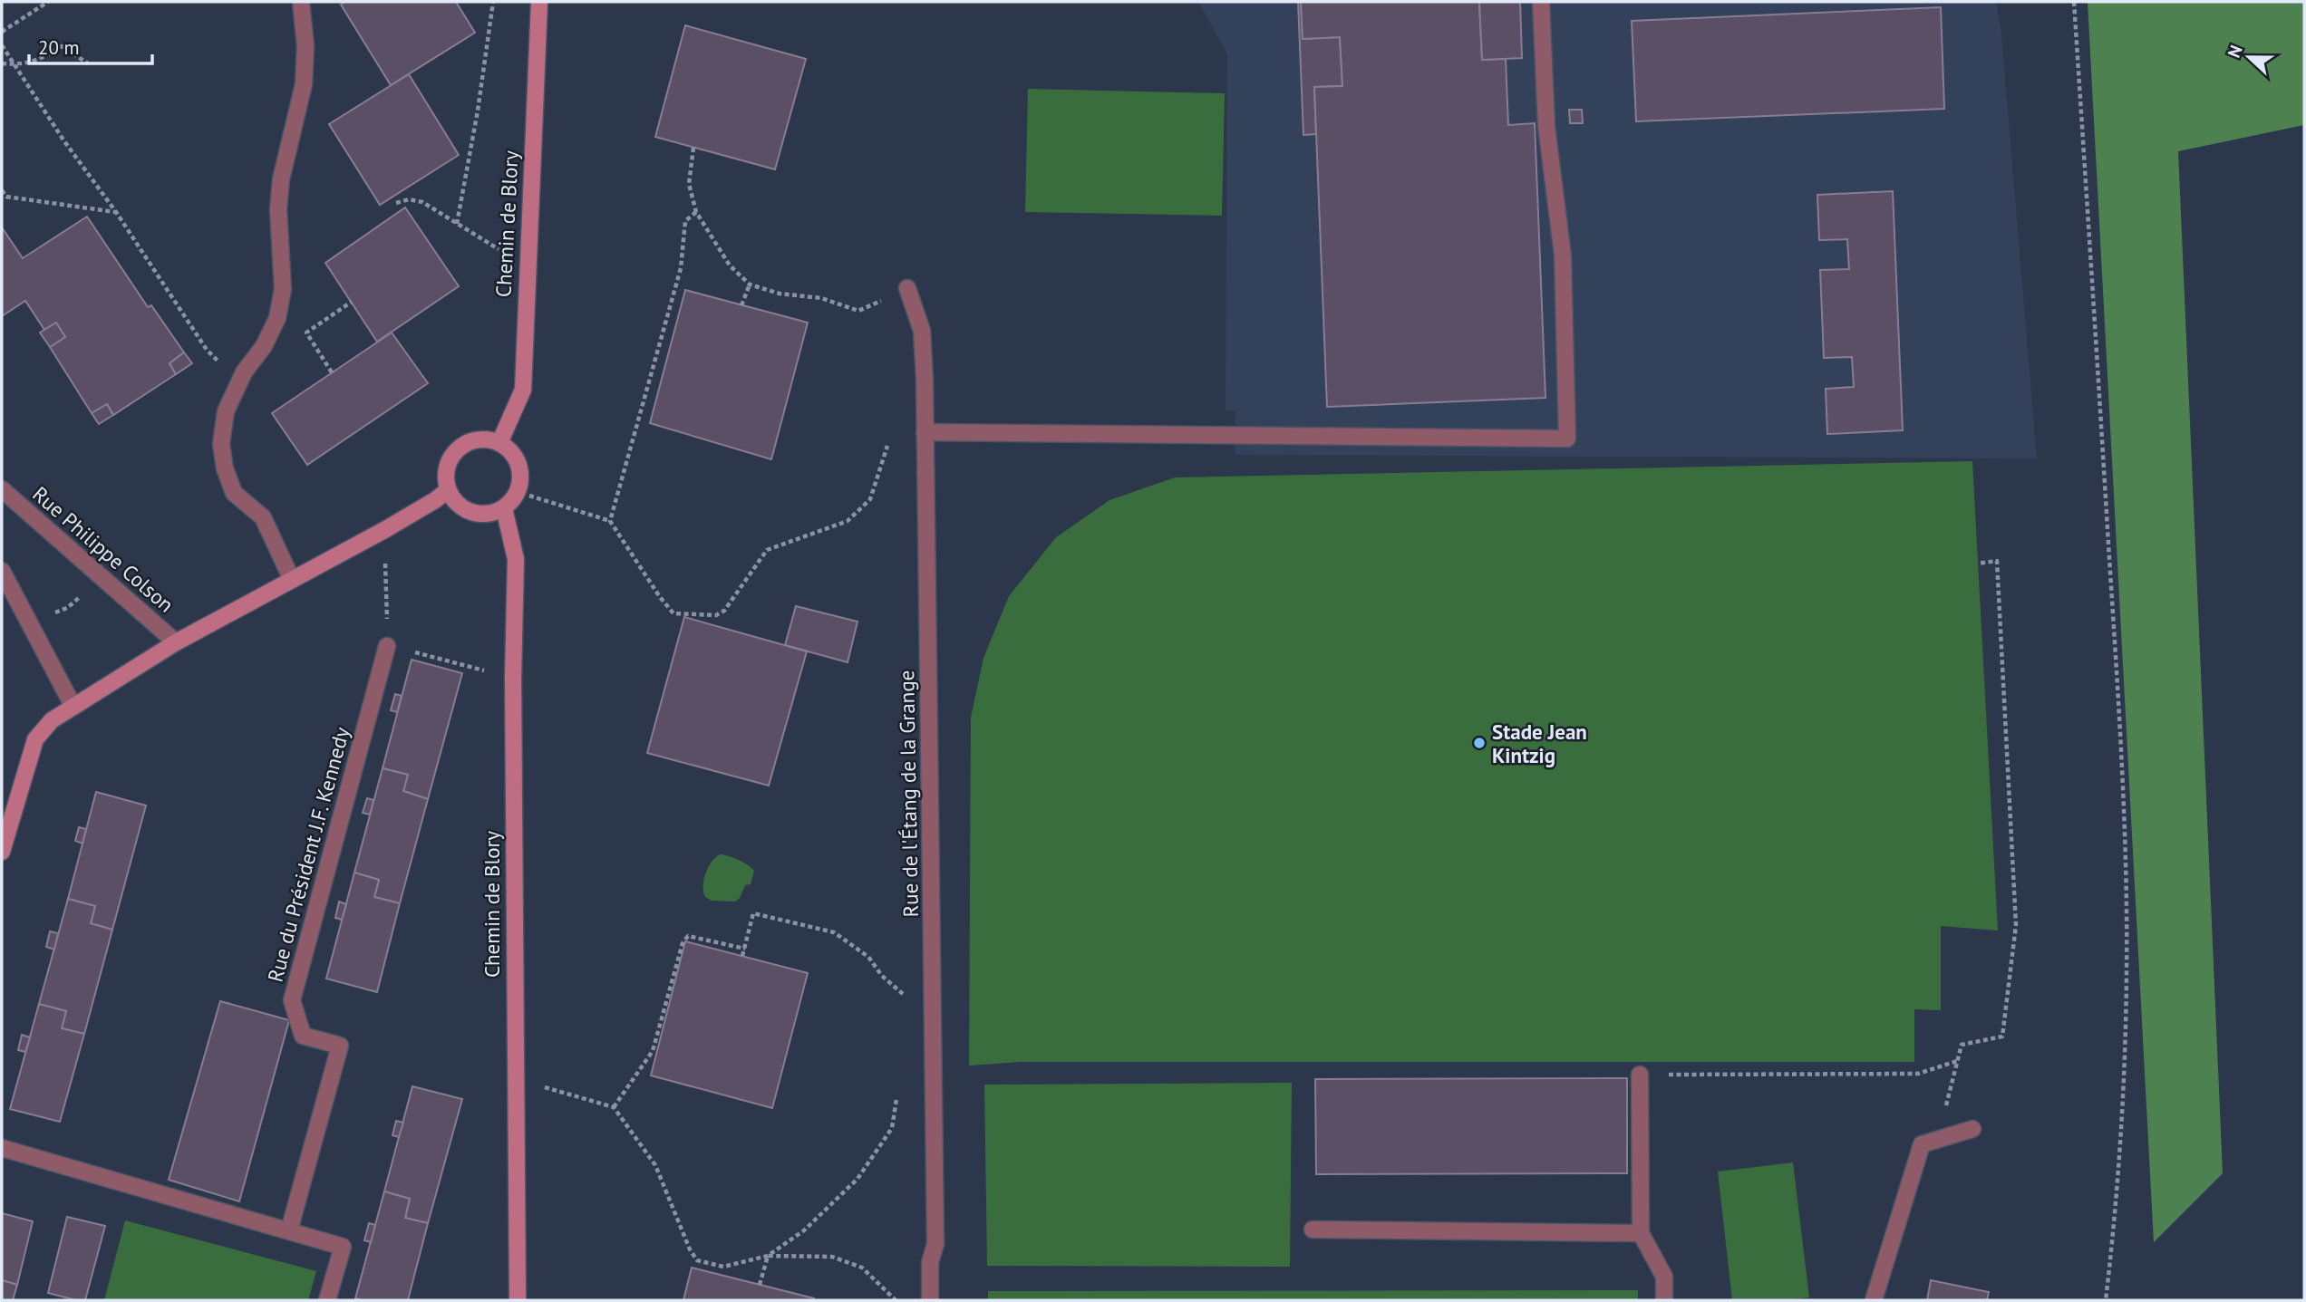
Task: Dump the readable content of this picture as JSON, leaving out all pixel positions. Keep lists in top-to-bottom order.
{
  "streets": {
    "street": [
      "Chemin de Blory",
      "Rue Philippe Colson",
      "Rue de l'Étang de la Grange",
      "Rue du Président J.F. Kennedy"
    ]
  },
  "places": ["Stade Jean Kintzig"],
  "scale_bar": "20 m",
  "north": "left"
}
